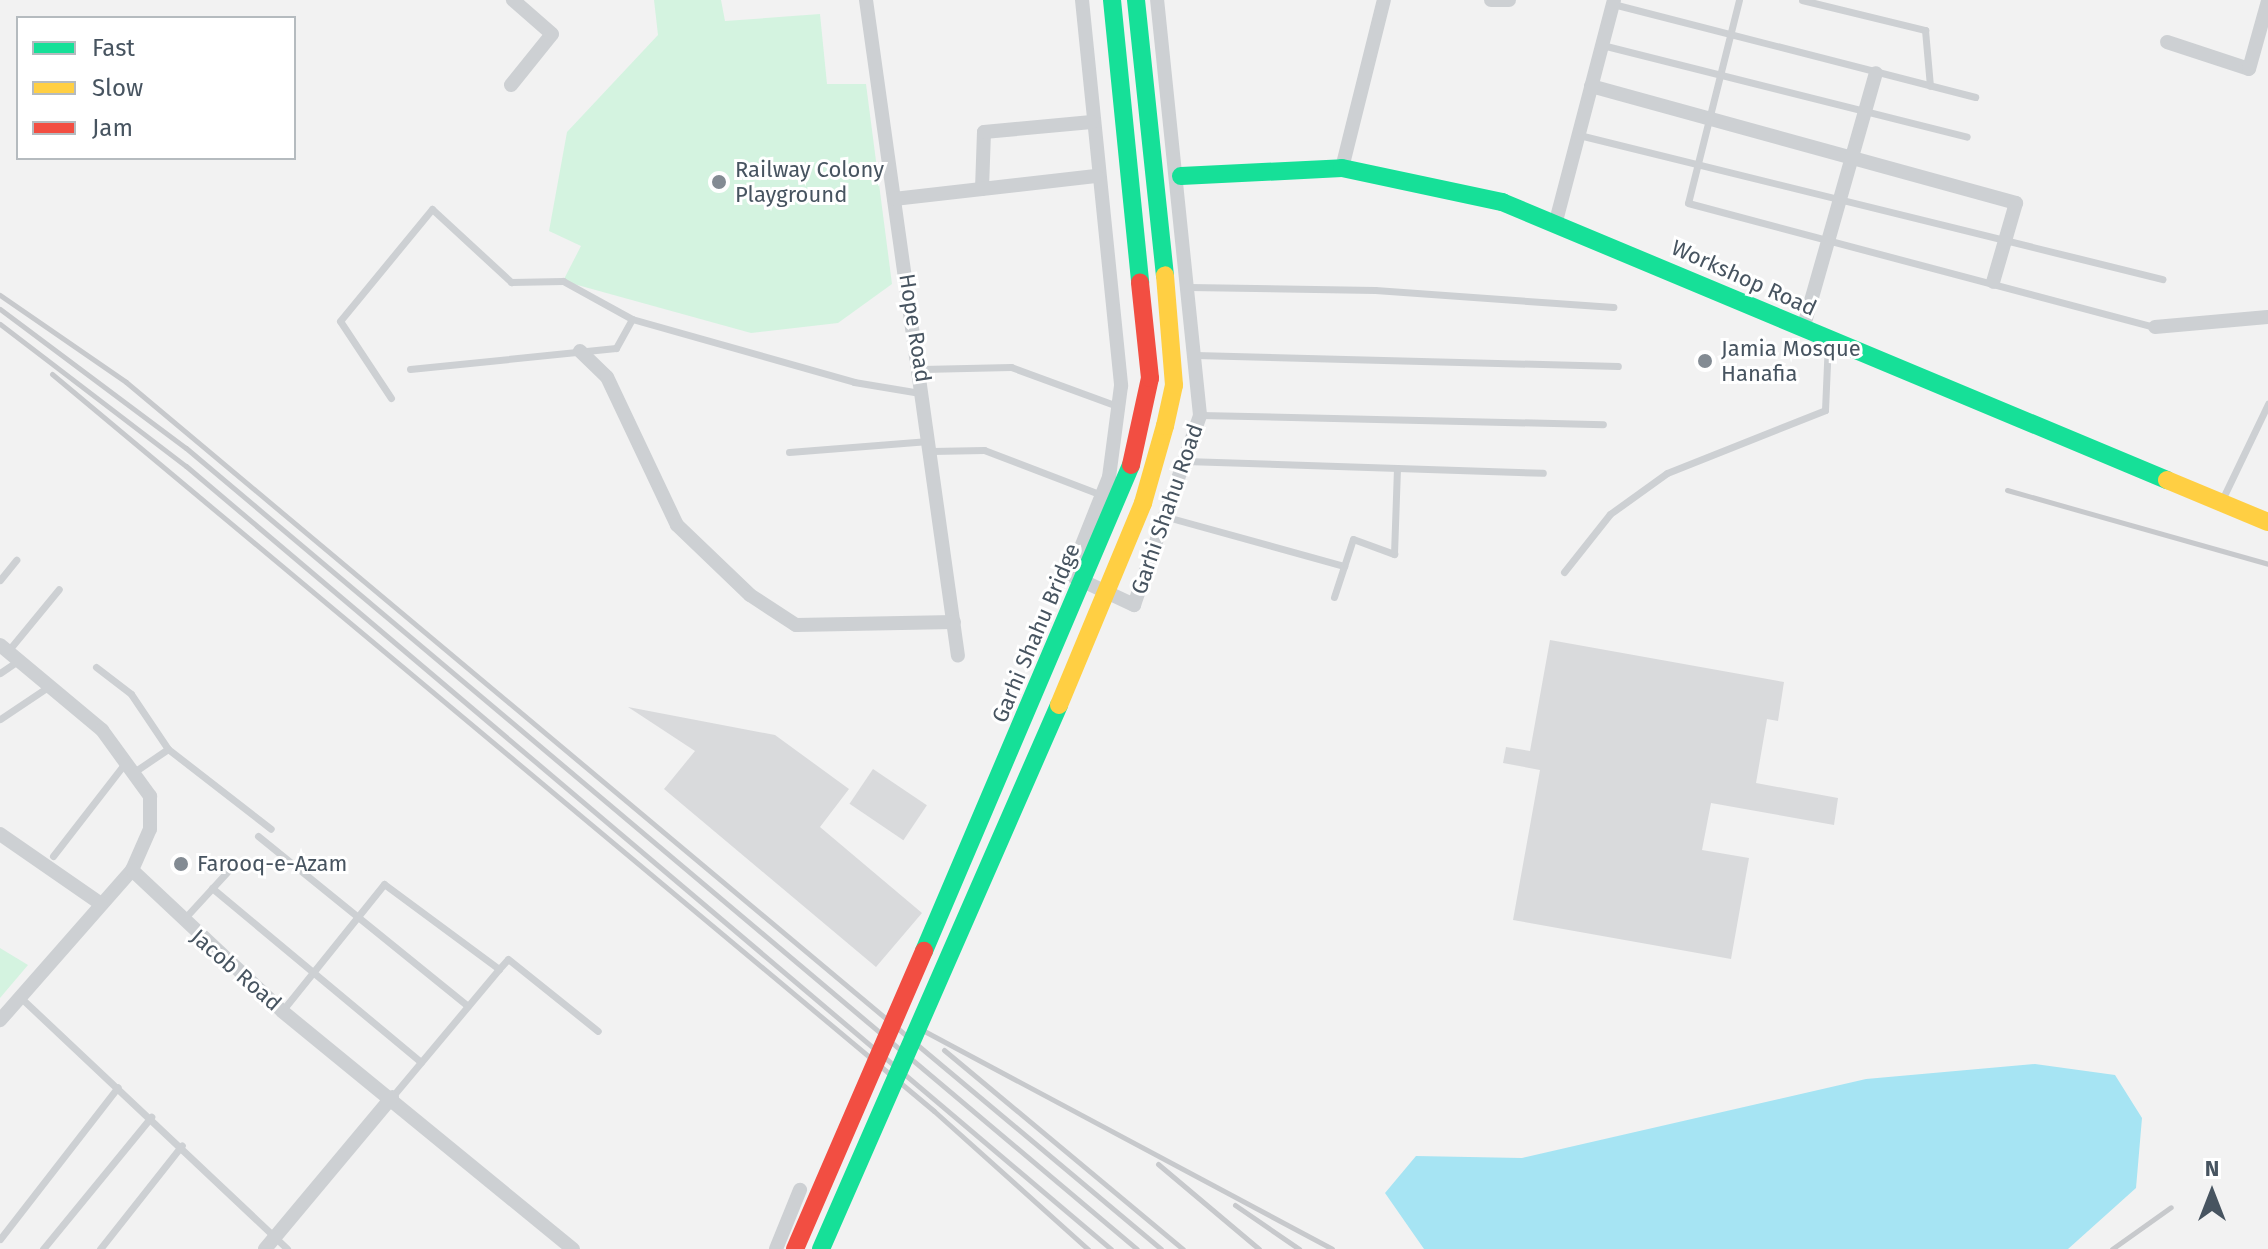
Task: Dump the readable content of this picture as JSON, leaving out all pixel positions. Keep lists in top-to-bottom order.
{
  "streets": {
    "main road": ["Workshop Road", "Garhi Shahu Bridge"],
    "street": ["Hope Road", "Garhi Shahu Road", "Jacob Road"]
  },
  "crossings": [
    ["Workshop Road", "Garhi Shahu Road"]
  ],
  "places": ["Railway Colony Playground", "Jamia Mosque Hanafia", "Farooq-e-Azam"],
  "legend": ["Fast", "Slow", "Jam"],
  "north": "top"
}
